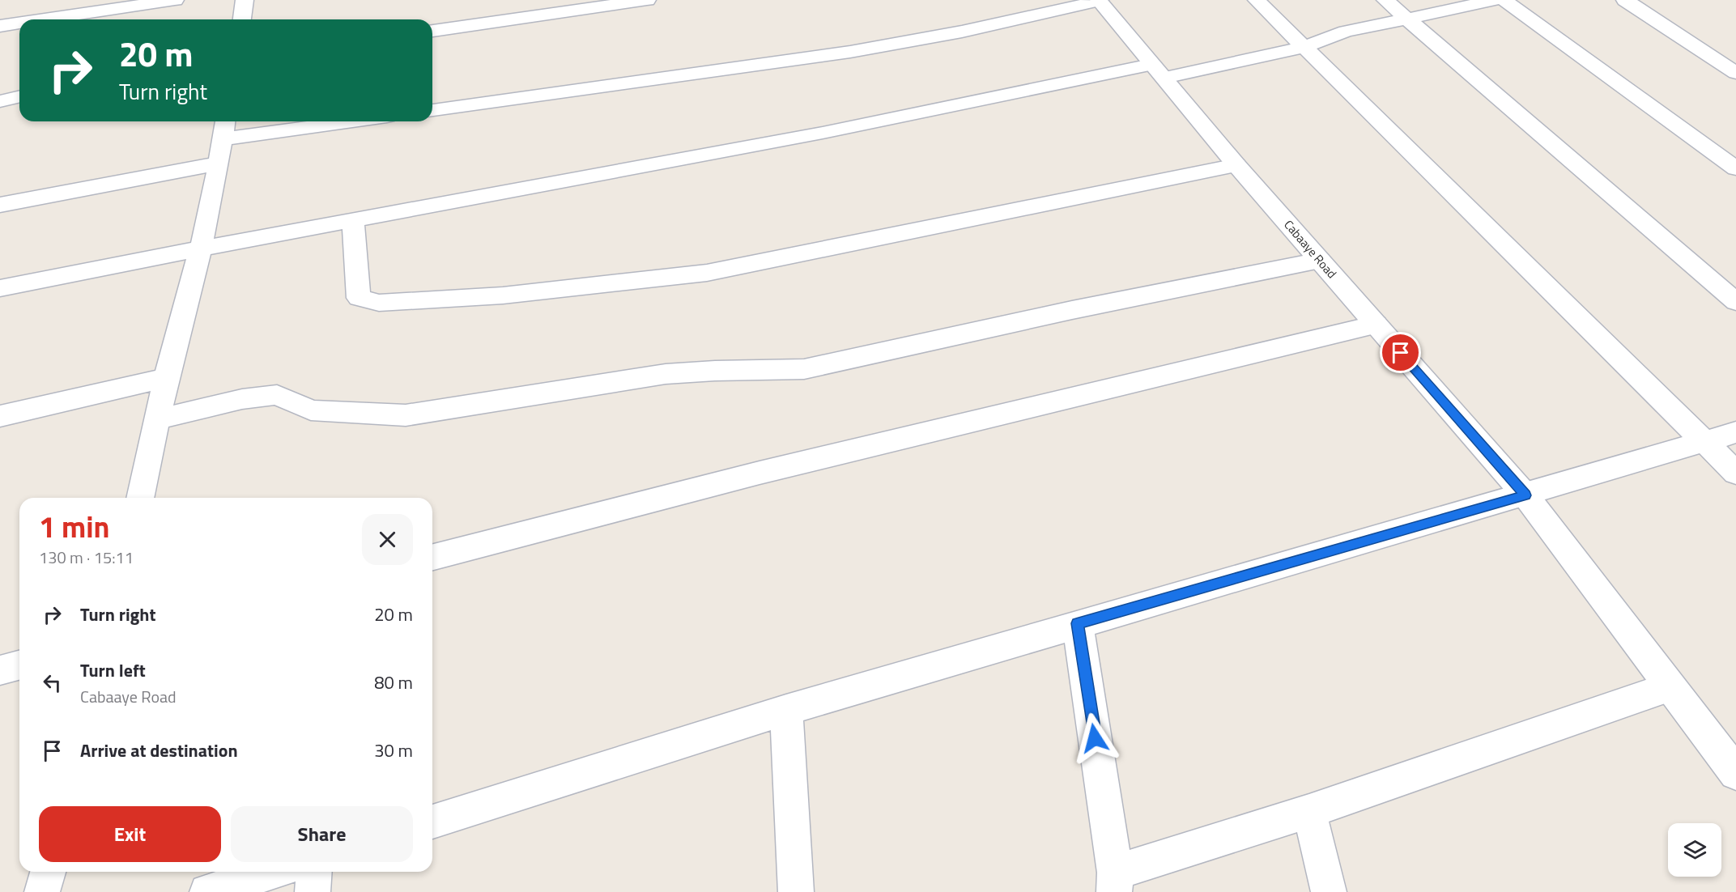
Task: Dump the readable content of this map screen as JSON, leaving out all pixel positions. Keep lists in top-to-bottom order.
{
  "streets": {
    "street": ["Cabaaye Road"]
  },
  "page": {
    "turn": ["20 m", "Turn right"],
    "heading": ["1 min", "130 m · 15:11"],
    "list": [
      {
        "name": "Turn right",
        "value": "20 m"
      },
      {
        "name": "Turn left",
        "note": "Cabaaye Road",
        "value": "80 m"
      },
      {
        "name": "Arrive at destination",
        "value": "30 m"
      }
    ],
    "buttons": ["Exit", "Share"]
  }
}
